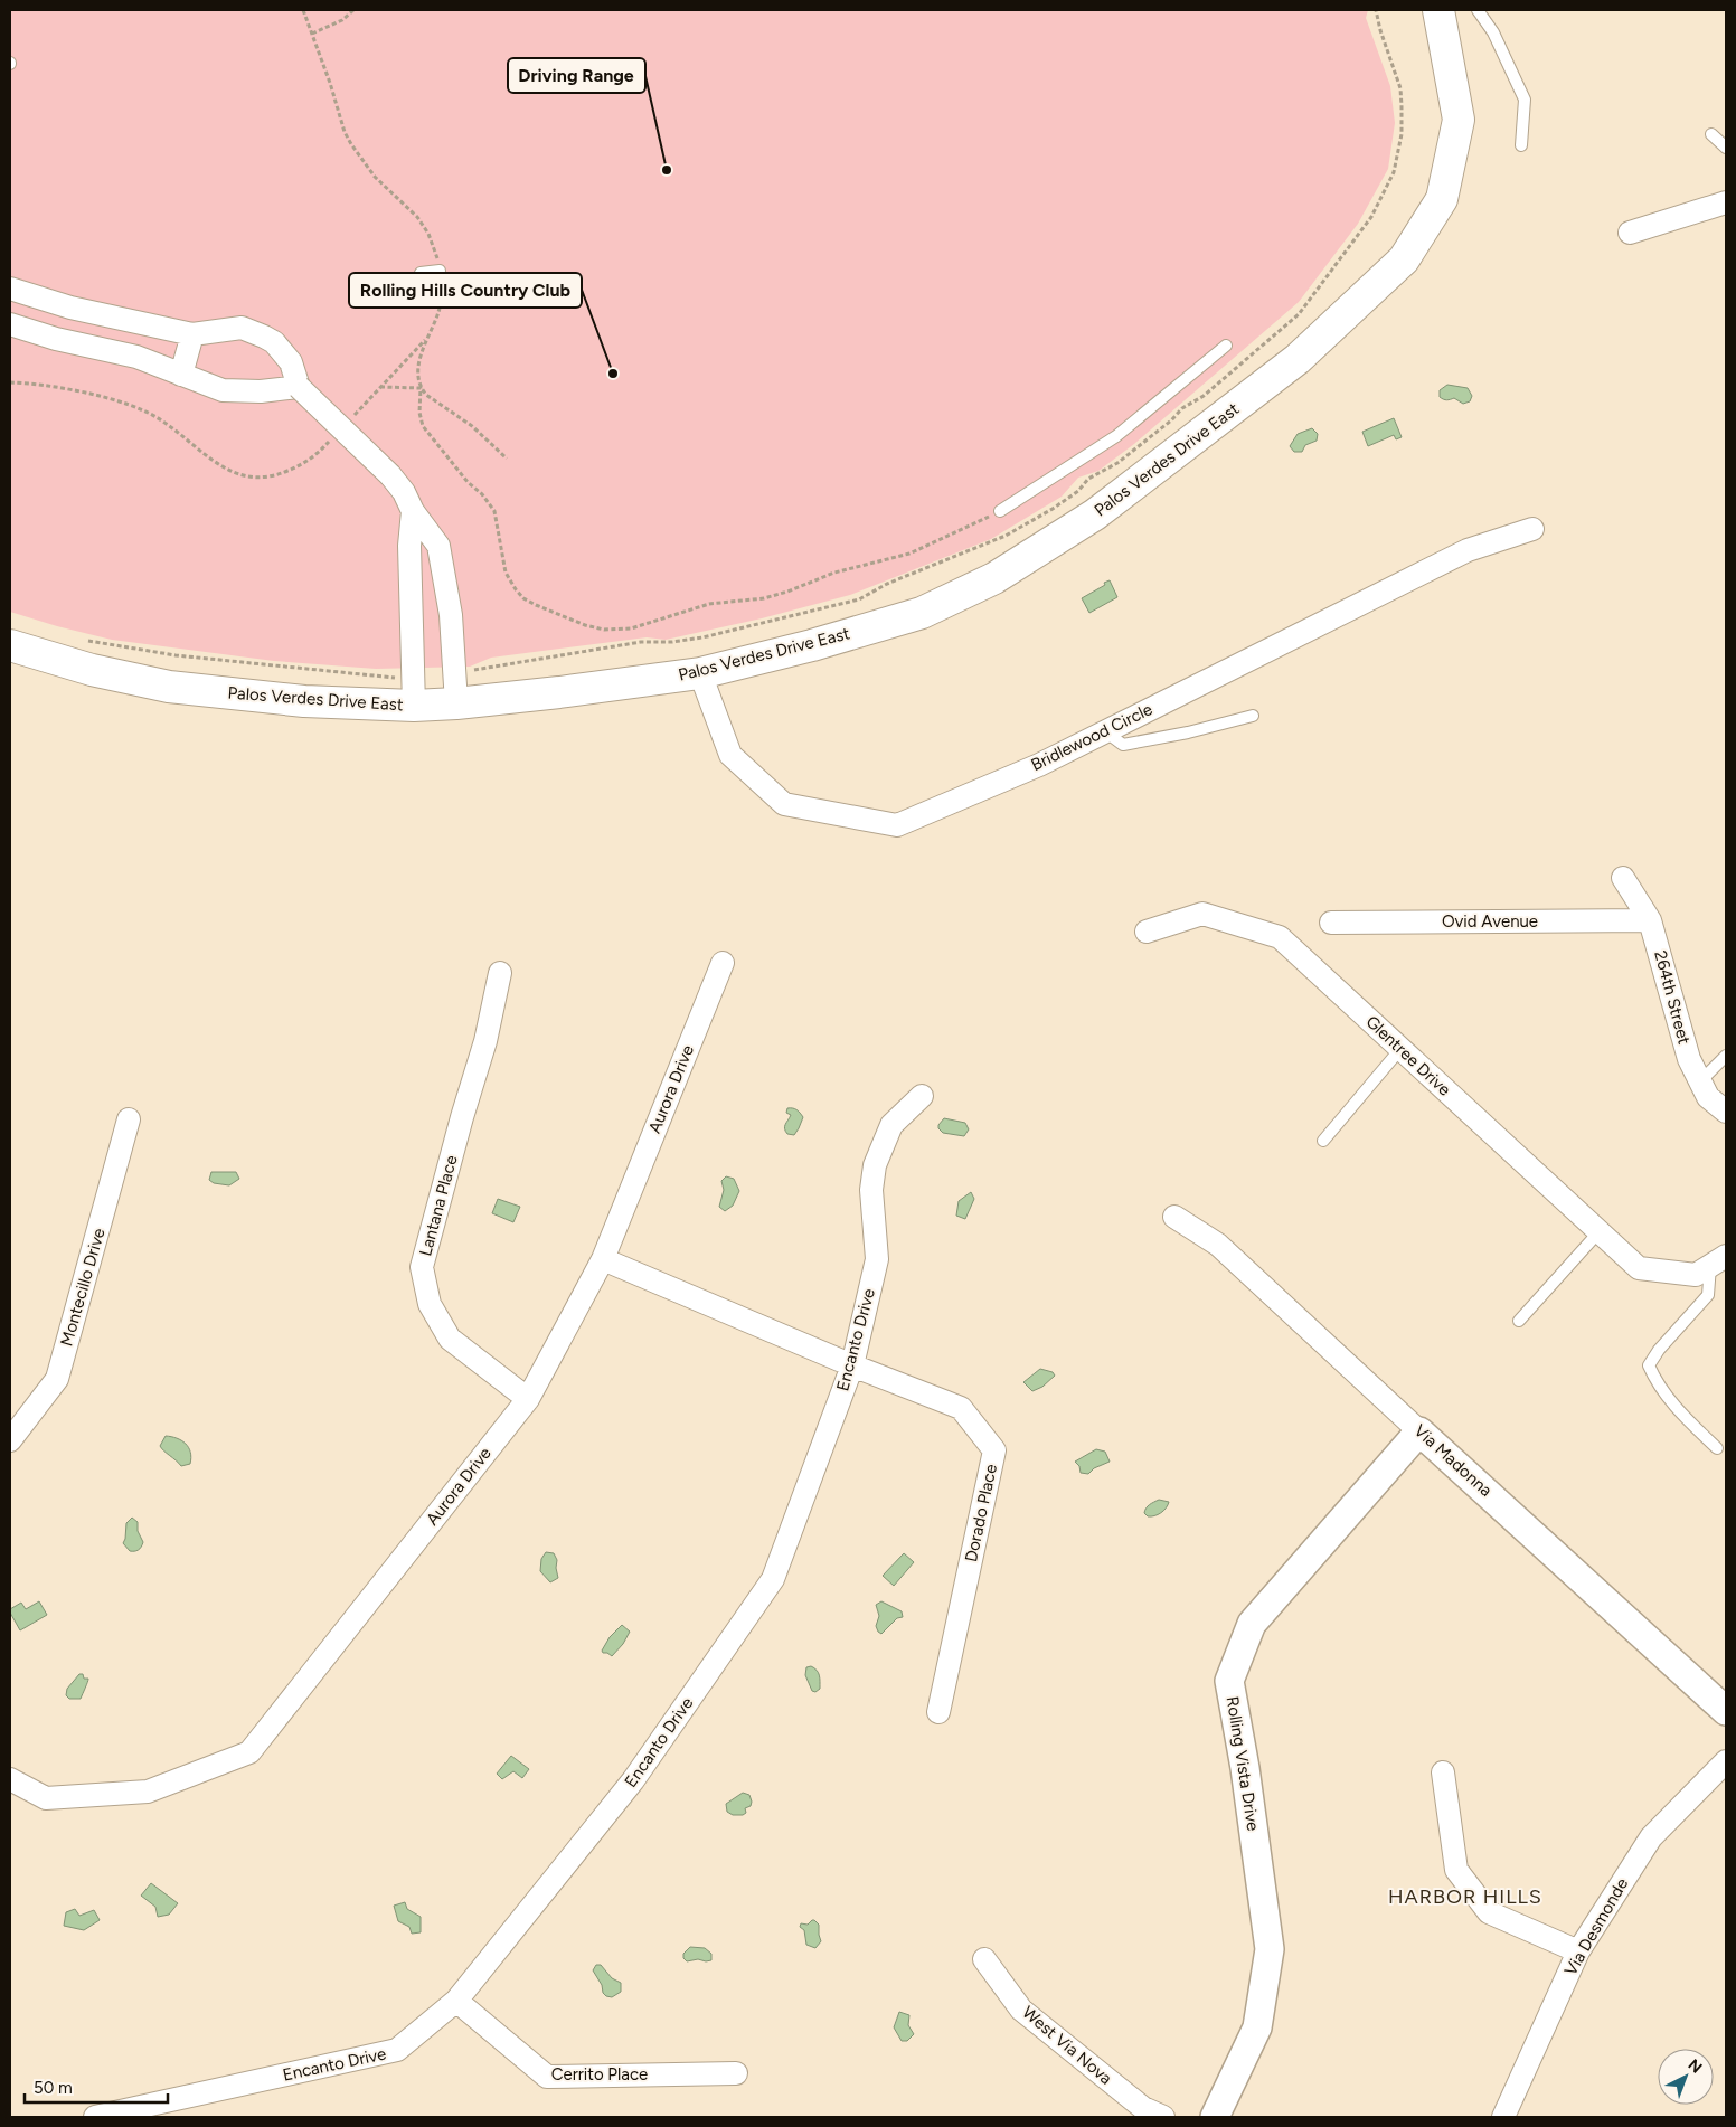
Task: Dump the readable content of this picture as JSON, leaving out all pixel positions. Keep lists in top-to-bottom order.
{
  "streets": {
    "main road": ["Palos Verdes Drive East"],
    "street": [
      "Bridlewood Circle",
      "Ovid Avenue",
      "264th Street",
      "Glentree Drive",
      "Aurora Drive",
      "Lantana Place",
      "Montecillo Drive",
      "Encanto Drive",
      "Via Madonna",
      "Dorado Place",
      "Rolling Vista Drive",
      "Via Desmonde",
      "West Via Nova",
      "Cerrito Place"
    ]
  },
  "crossings": [
    ["Palos Verdes Drive East", "Bridlewood Circle"],
    ["Ovid Avenue", "264th Street"],
    ["Aurora Drive", "Lantana Place"],
    ["Aurora Drive", "Dorado Place"],
    ["Encanto Drive", "Dorado Place"],
    ["Encanto Drive", "Cerrito Place"],
    ["Via Madonna", "Rolling Vista Drive"]
  ],
  "districts": ["HARBOR HILLS"],
  "places": ["Driving Range", "Rolling Hills Country Club"],
  "scale_bar": "50 m",
  "north": "top right"
}
